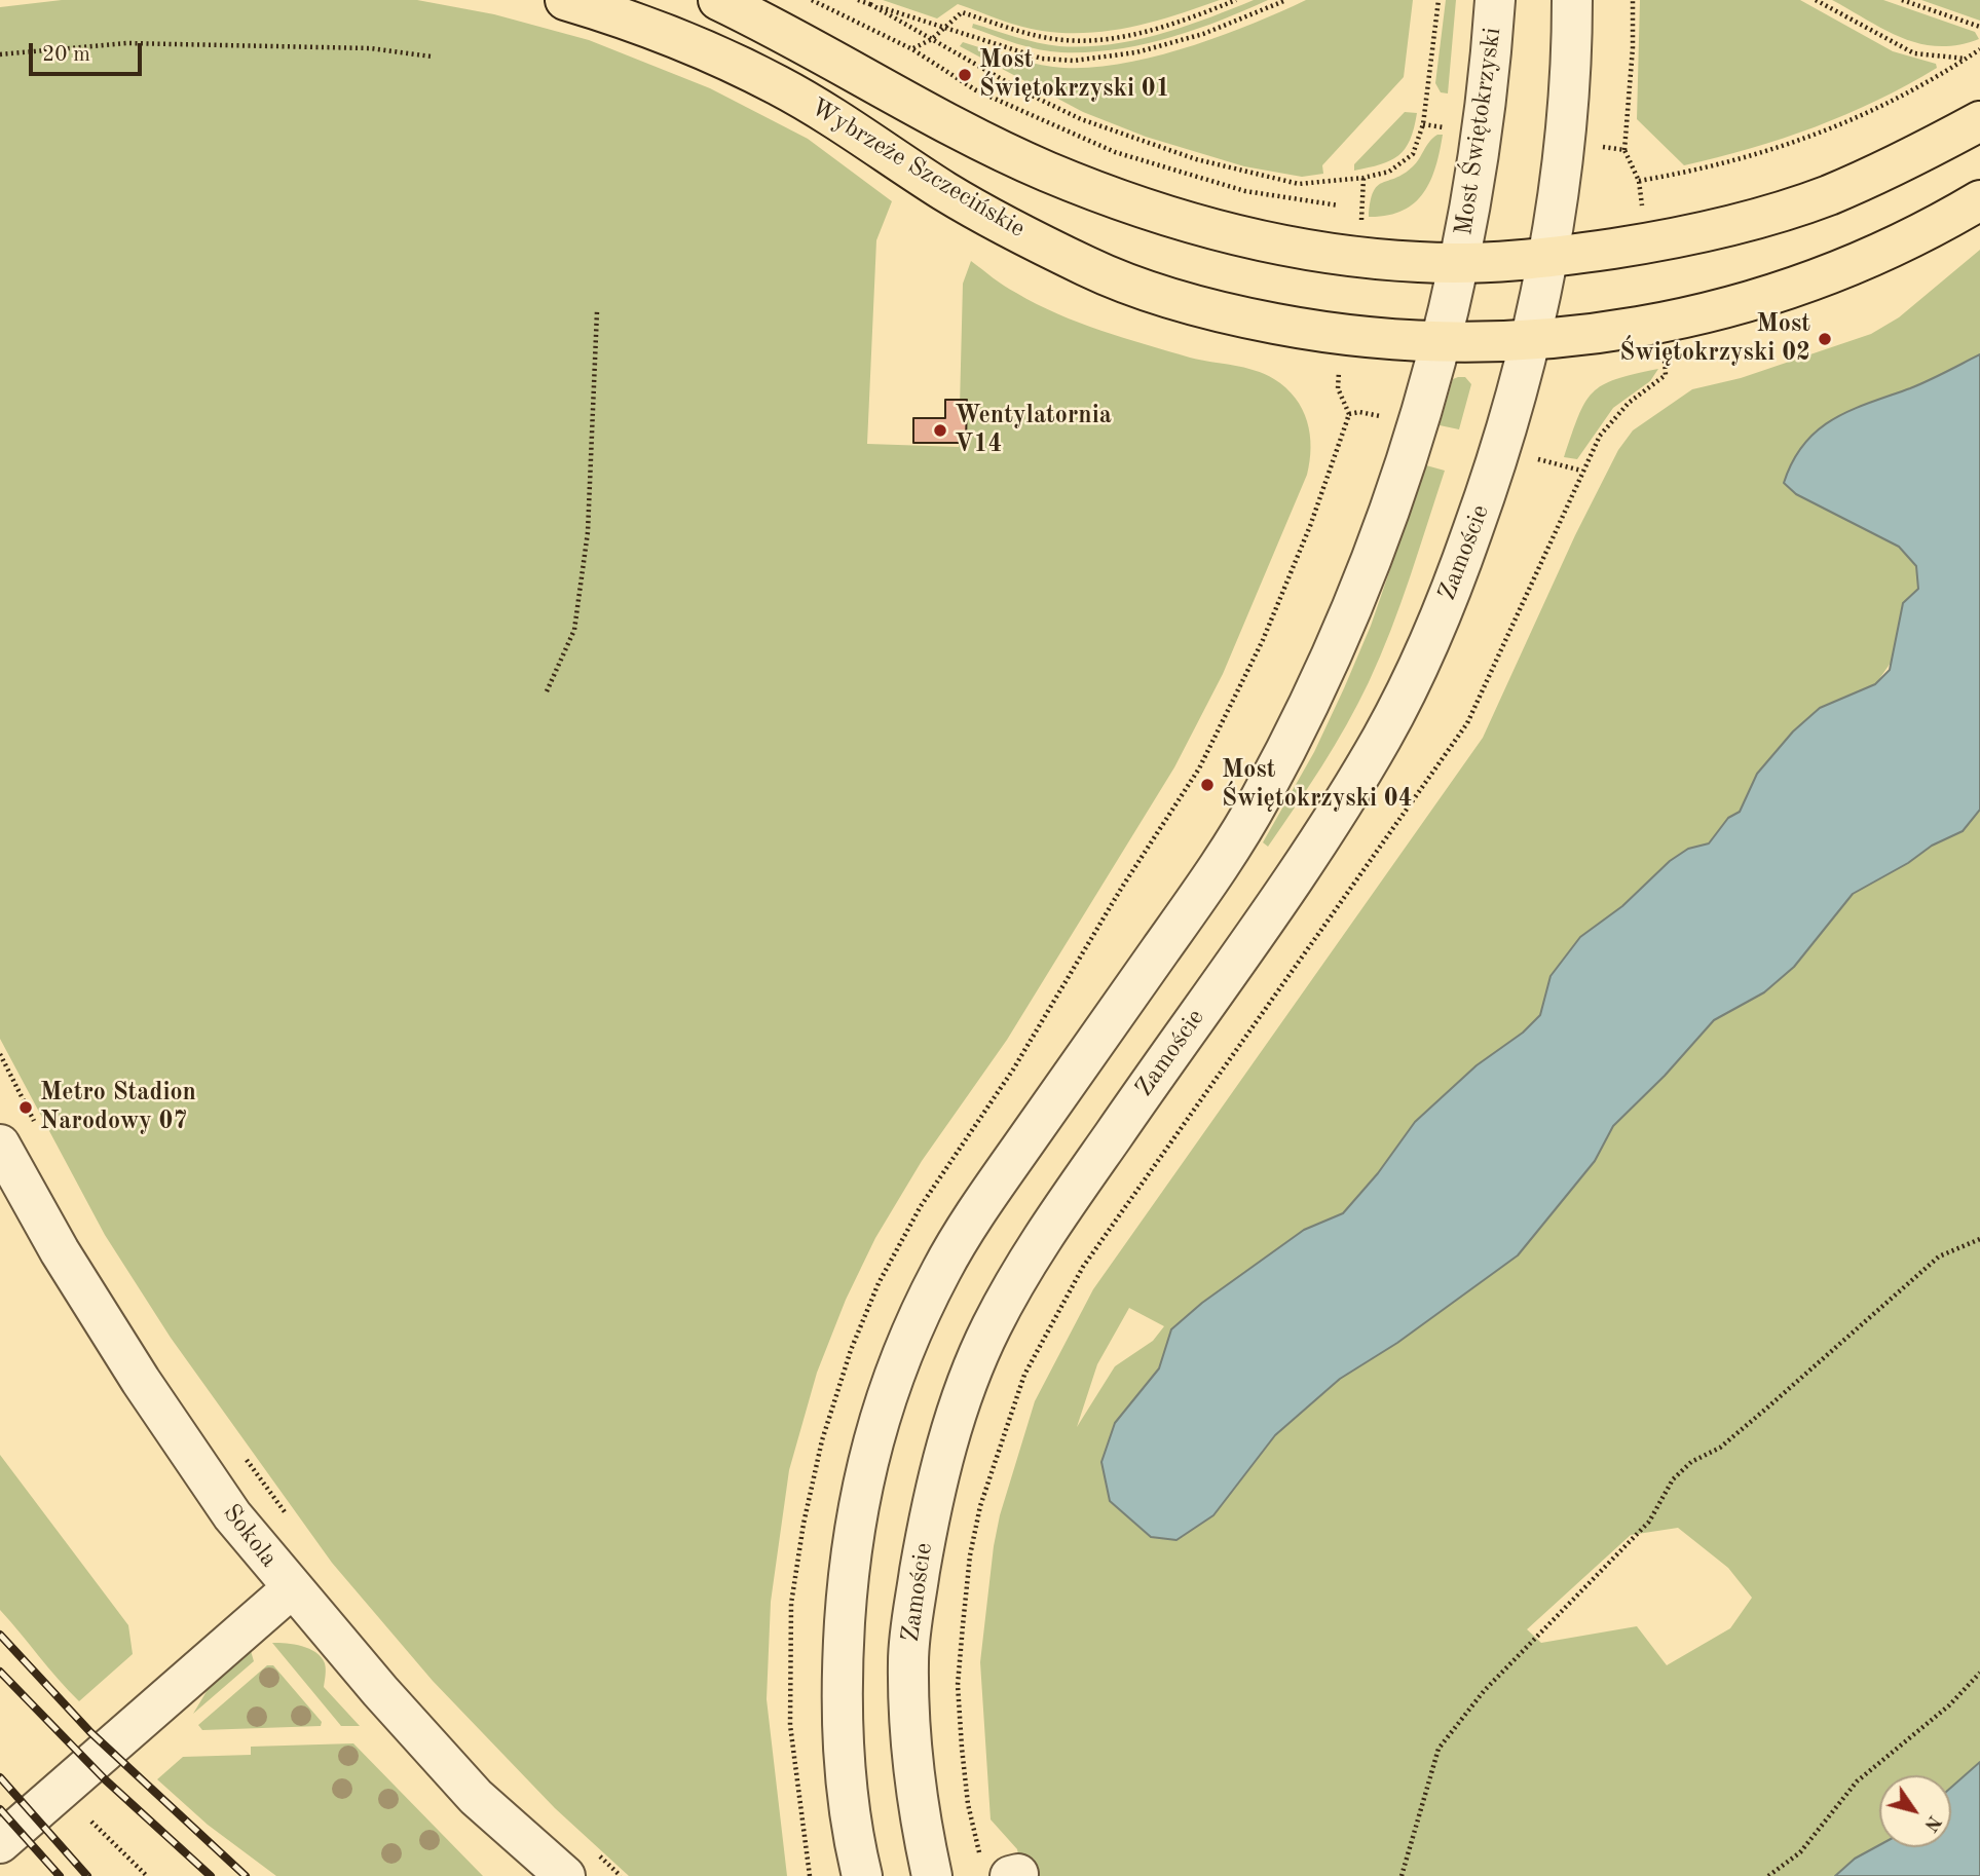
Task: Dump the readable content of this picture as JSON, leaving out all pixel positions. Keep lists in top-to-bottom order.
{
  "streets": {
    "main road": ["Wybrzeże Szczecińskie"],
    "street": ["Most Świętokrzyski", "Zamoście", "Sokola"]
  },
  "crossings": [
    ["Most Świętokrzyski", "Wybrzeże Szczecińskie"],
    ["Wybrzeże Szczecińskie", "Zamoście"]
  ],
  "places": [
    "Most Świętokrzyski 01",
    "Most Świętokrzyski 02",
    "Wentylatornia V14",
    "Most Świętokrzyski 04",
    "Metro Stadion Narodowy 07"
  ],
  "scale_bar": "20 m",
  "north": "bottom right"
}
